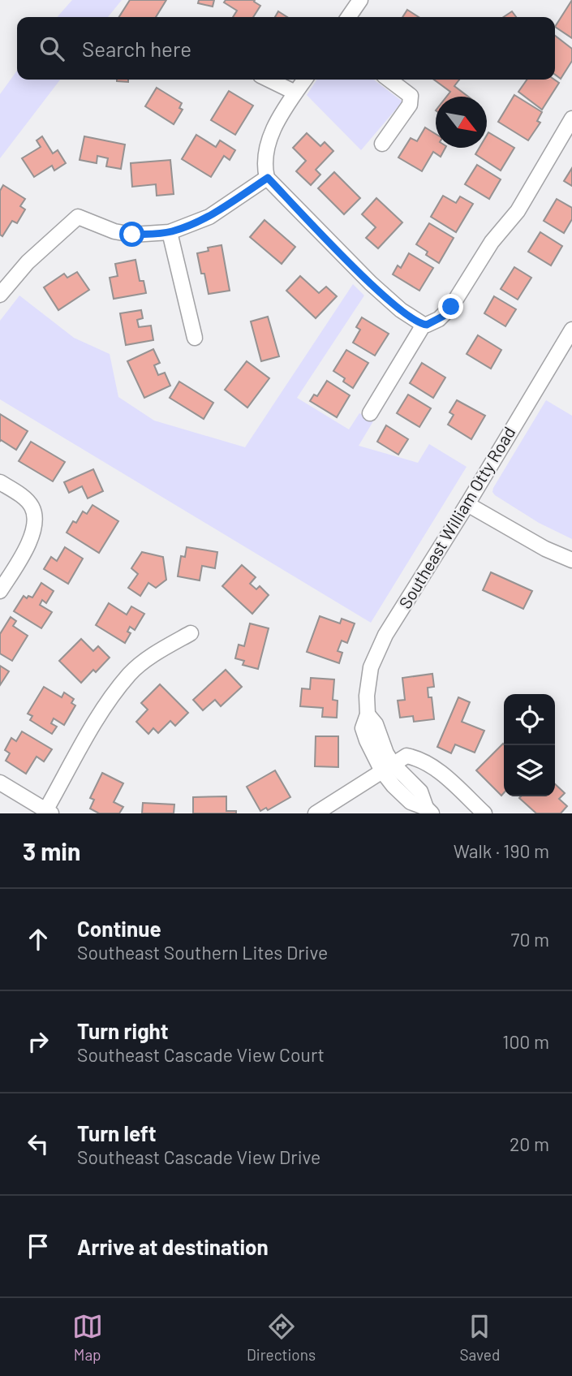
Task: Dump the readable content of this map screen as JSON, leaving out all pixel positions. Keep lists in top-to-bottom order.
{
  "streets": {
    "street": ["Southeast William Otty Road"]
  },
  "north": "bottom right",
  "page": {
    "search": "Search here",
    "heading": ["3 min", "Walk · 190 m"],
    "list": [
      ["Continue", "Southeast Southern Lites Drive", "70 m"],
      ["Turn right", "Southeast Cascade View Court", "100 m"],
      ["Turn left", "Southeast Cascade View Drive", "20 m"],
      "Arrive at destination"
    ],
    "nav": ["Map", "Directions", "Saved"]
  }
}
